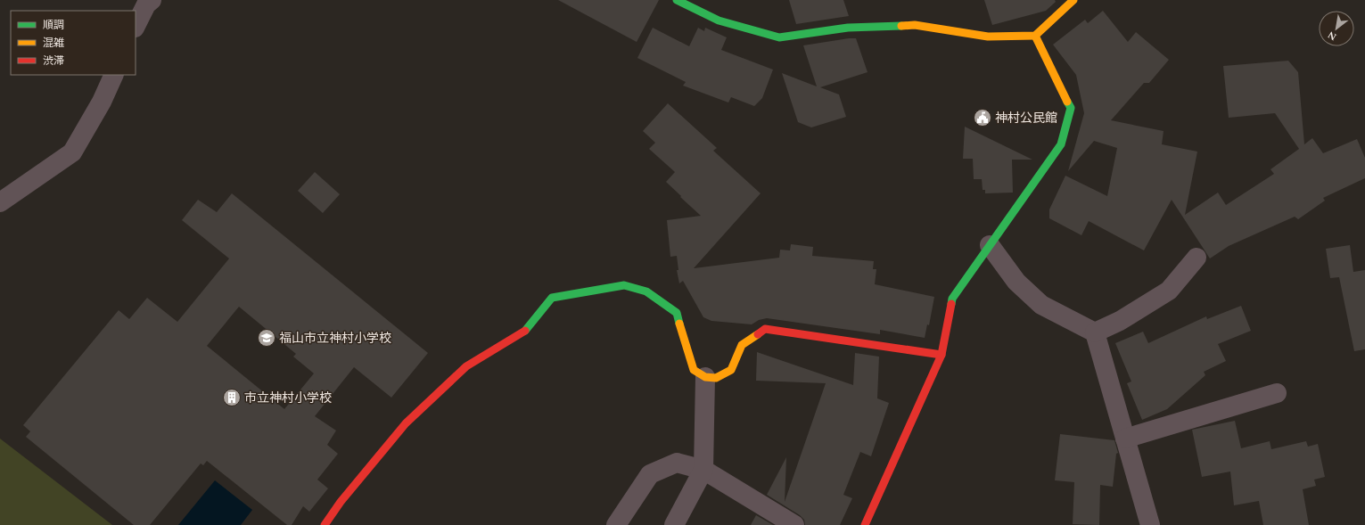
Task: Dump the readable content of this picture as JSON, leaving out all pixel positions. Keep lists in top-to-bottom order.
{
  "places": {
    "public building": ["神村公民館"],
    "school or university": ["福山市立神村小学校"],
    "building": ["市立神村小学校"]
  },
  "legend": ["順調", "混雑", "渋滞"],
  "north": "bottom left"
}
